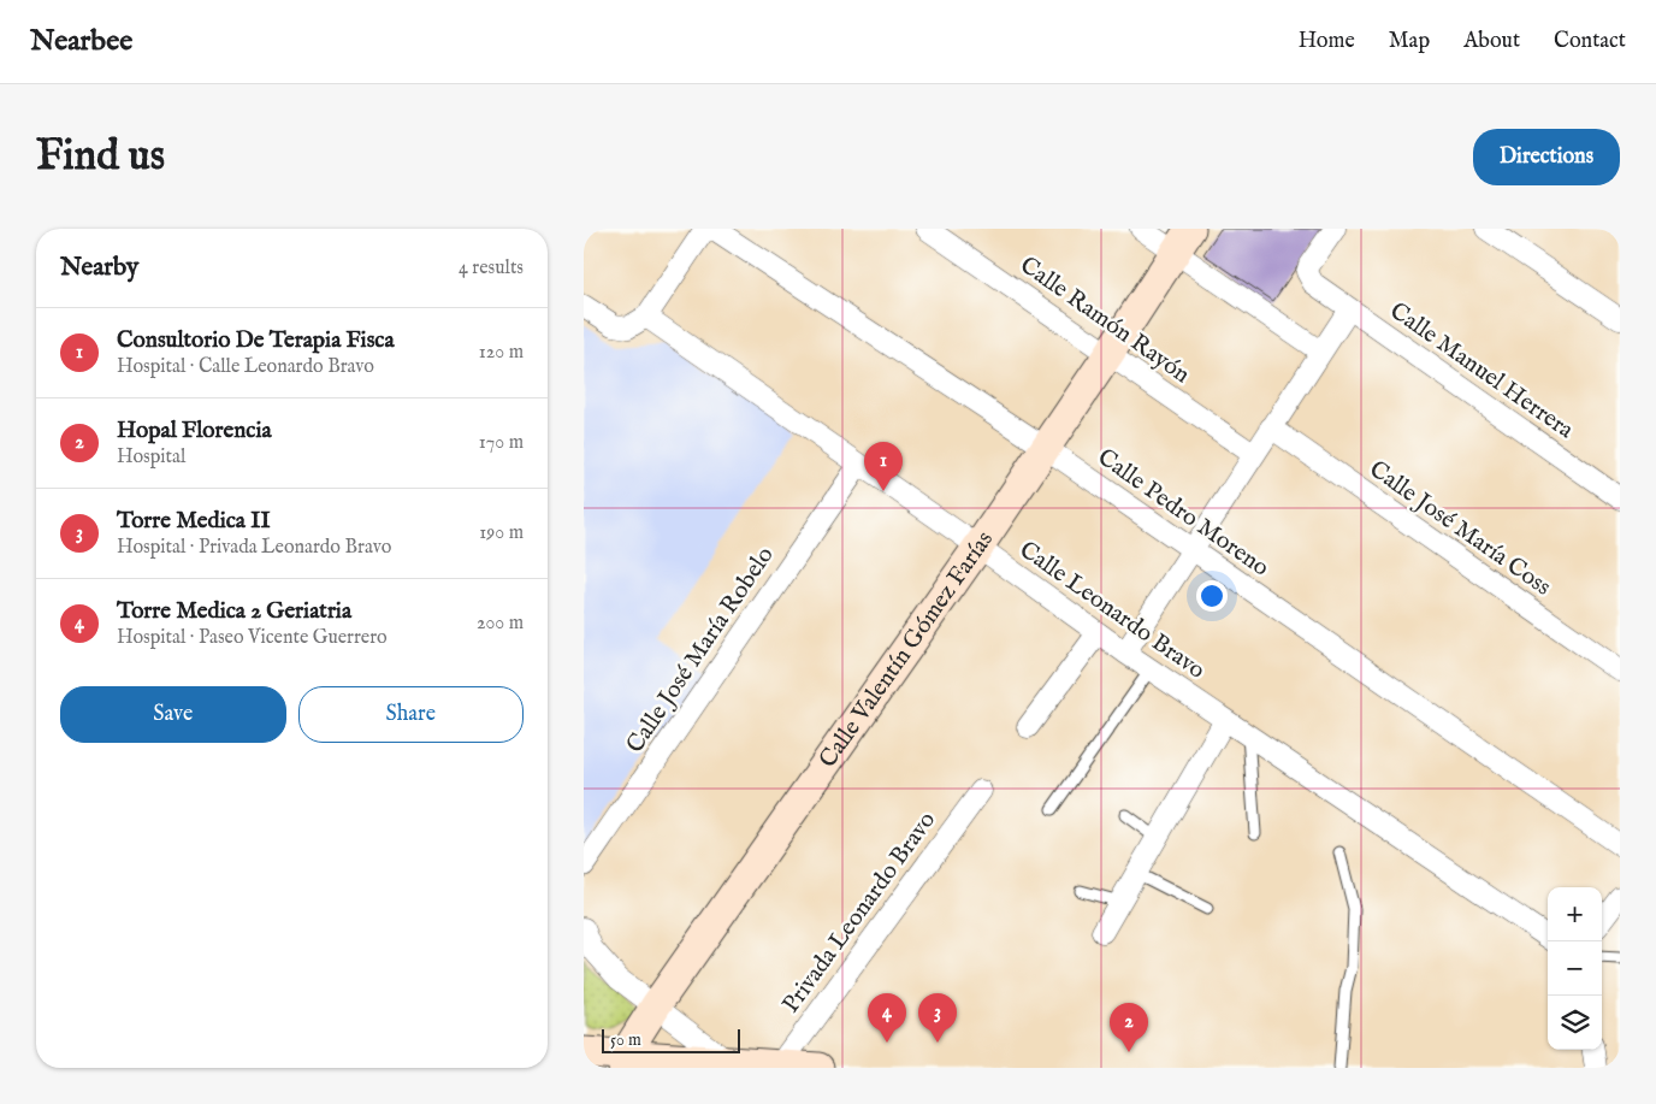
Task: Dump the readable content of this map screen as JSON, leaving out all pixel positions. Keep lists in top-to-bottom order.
{
  "streets": {
    "main road": ["Calle Valentín Gómez Farías"],
    "street": [
      "Calle Ramón Rayón",
      "Calle Manuel Herrera",
      "Calle Pedro Moreno",
      "Calle José María Coss",
      "Calle Leonardo Bravo",
      "Calle José María Robelo",
      "Privada Leonardo Bravo"
    ]
  },
  "crossings": [
    ["Calle Ramón Rayón", "Calle Valentín Gómez Farías"],
    ["Calle Pedro Moreno", "Calle Valentín Gómez Farías"],
    ["Calle Leonardo Bravo", "Calle Valentín Gómez Farías"],
    ["Calle Leonardo Bravo", "Calle José María Robelo"]
  ],
  "scale_bar": "50 m",
  "page": {
    "header": "Nearbee",
    "nav": [
      "Home",
      "Map",
      "About",
      "Contact"
    ],
    "buttons": [
      "Directions",
      ["Save", "Share"]
    ],
    "title": "Find us",
    "heading": ["Nearby", "4 results"],
    "list": [
      {
        "mark": "1",
        "name": "Consultorio De Terapia Fisca",
        "note": "Hospital · Calle Leonardo Bravo",
        "value": "120 m"
      },
      {
        "mark": "2",
        "name": "Hopal Florencia",
        "note": "Hospital",
        "value": "170 m"
      },
      {
        "mark": "3",
        "name": "Torre Medica II",
        "note": "Hospital · Privada Leonardo Bravo",
        "value": "190 m"
      },
      {
        "mark": "4",
        "name": "Torre Medica 2 Geriatria",
        "note": "Hospital · Paseo Vicente Guerrero",
        "value": "200 m"
      }
    ],
    "pins": [
      "1",
      "3",
      "4",
      "2"
    ],
    "map_buttons": ["+", "−"],
    "scale": "50 m"
  }
}
